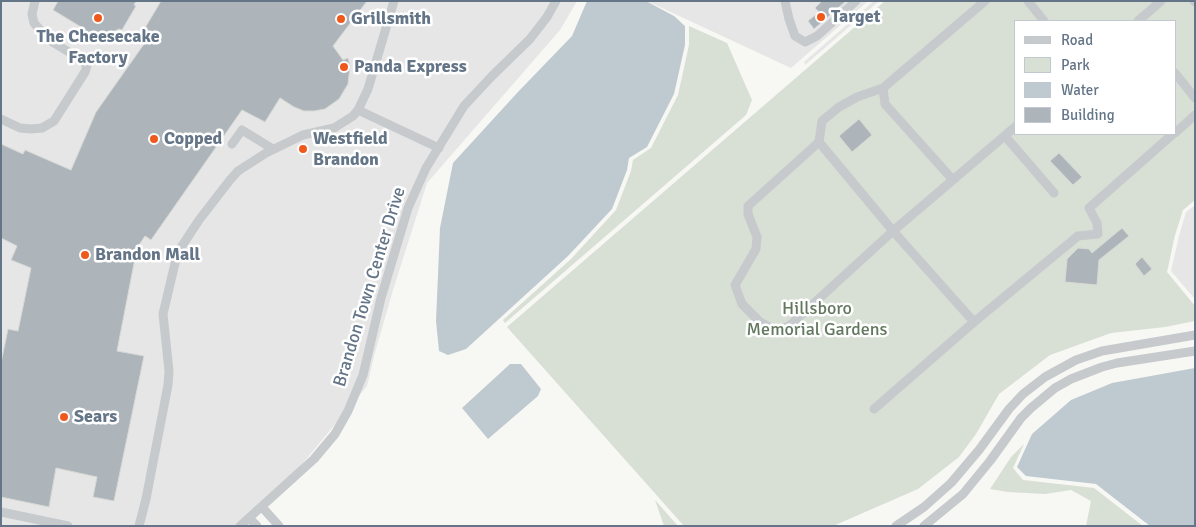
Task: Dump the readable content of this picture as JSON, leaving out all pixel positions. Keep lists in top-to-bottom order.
{
  "streets": {
    "street": ["Brandon Town Center Drive"]
  },
  "parks": ["Hillsboro Memorial Gardens"],
  "places": [
    "Target",
    "The Cheesecake Factory",
    "Grillsmith",
    "Panda Express",
    "Copped",
    "Westfield Brandon",
    "Brandon Mall",
    "Sears"
  ],
  "legend": [
    "Road",
    "Park",
    "Water",
    "Building"
  ]
}
